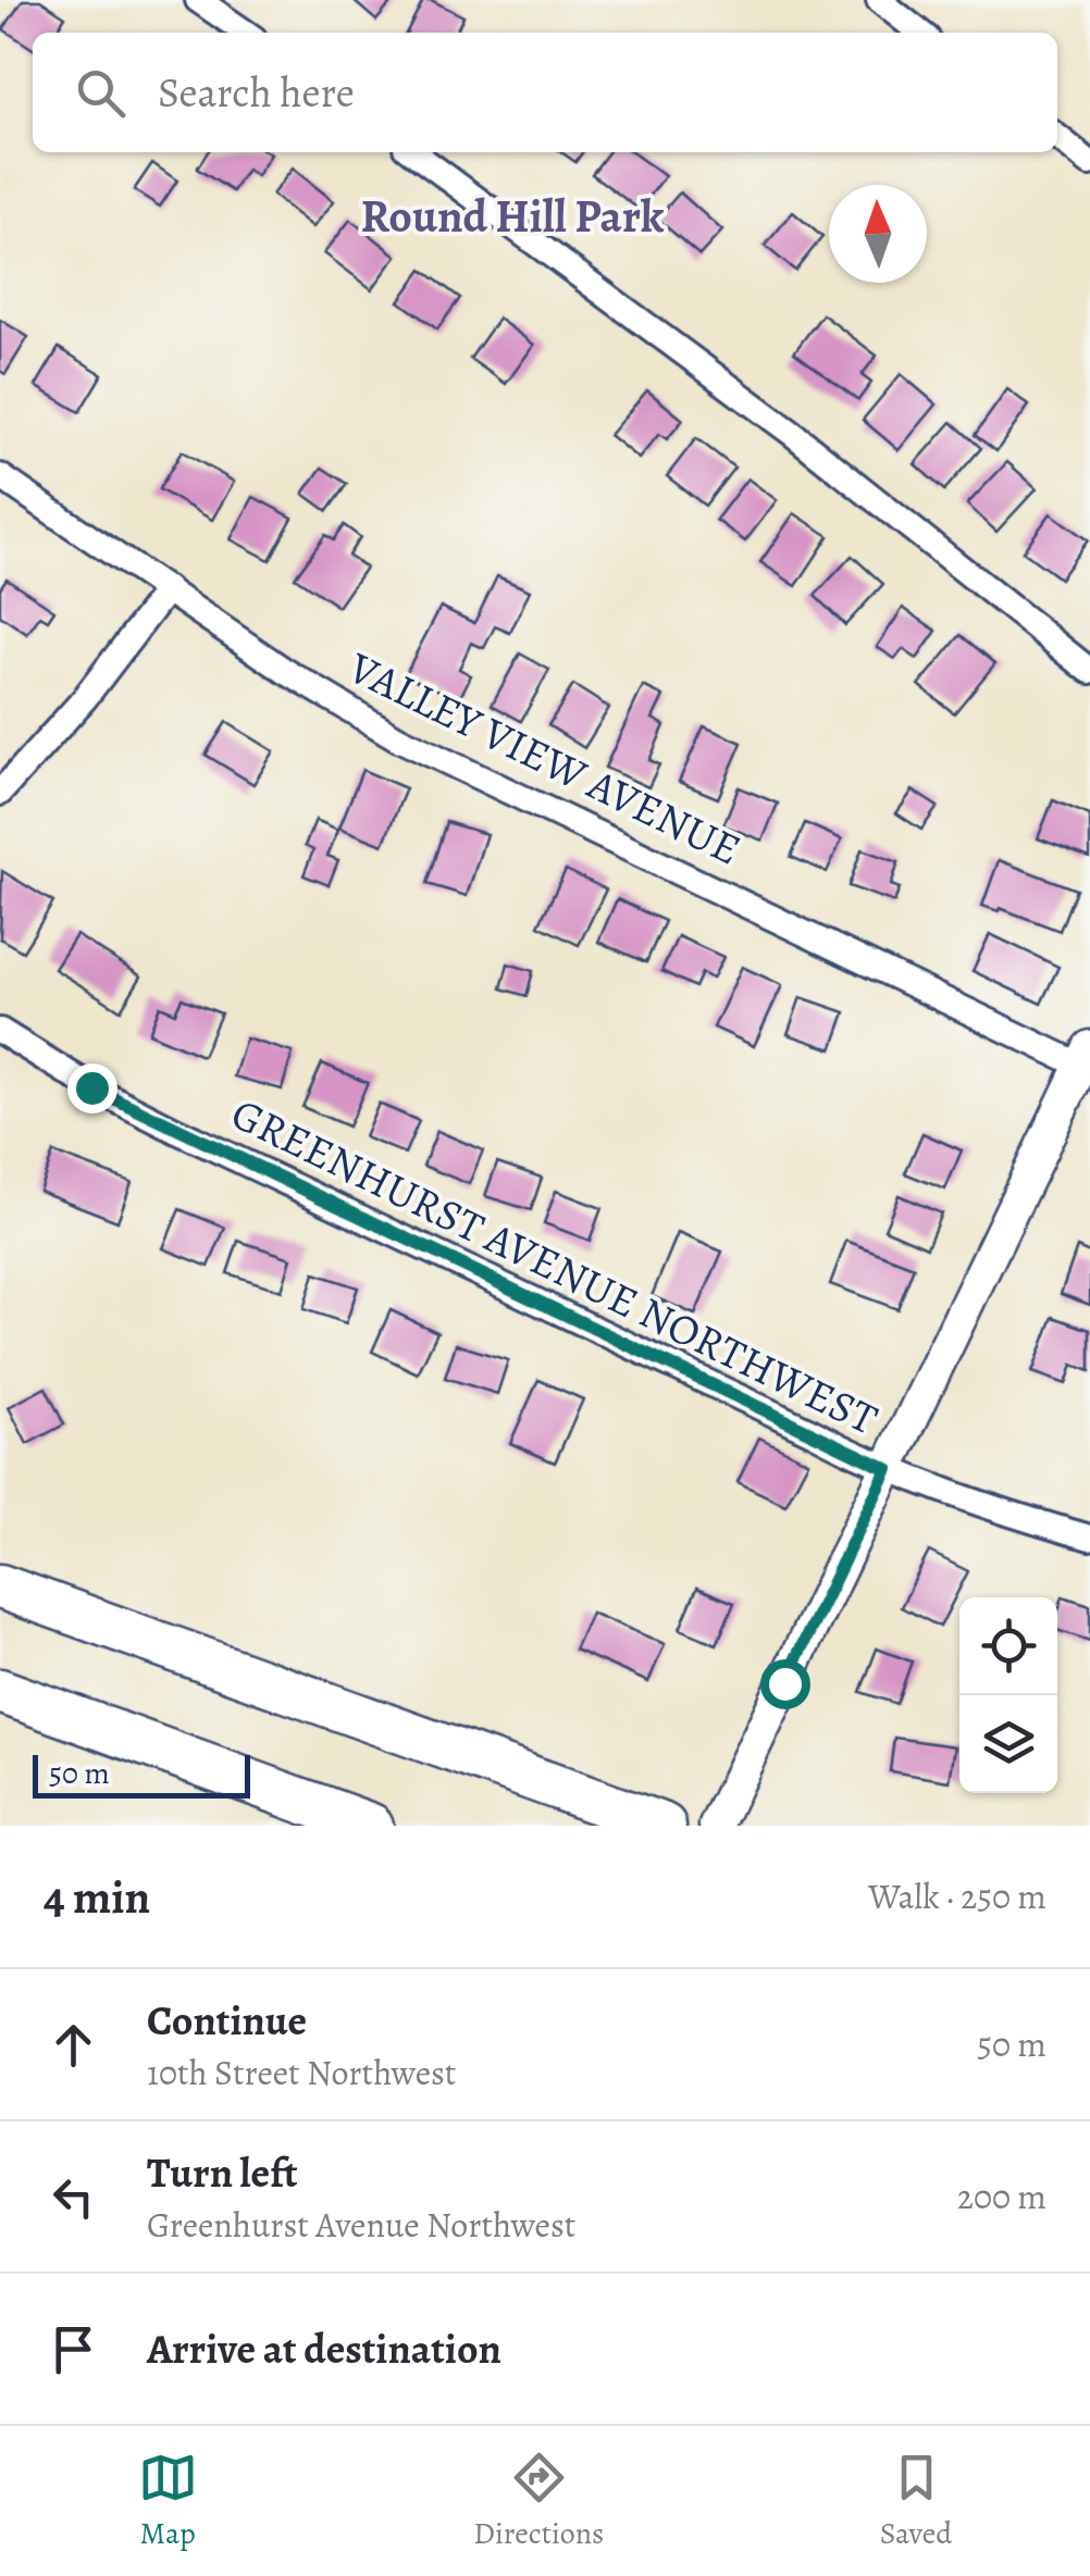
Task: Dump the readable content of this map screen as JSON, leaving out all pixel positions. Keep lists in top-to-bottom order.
{
  "streets": {
    "street": ["VALLEY VIEW AVENUE", "GREENHURST AVENUE NORTHWEST"]
  },
  "districts": ["Round Hill Park"],
  "scale_bar": "50 m",
  "north": "top",
  "page": {
    "search": "Search here",
    "scale": "50 m",
    "heading": ["4 min", "Walk · 250 m"],
    "list": [
      ["Continue", "10th Street Northwest", "50 m"],
      ["Turn left", "Greenhurst Avenue Northwest", "200 m"],
      "Arrive at destination"
    ],
    "nav": ["Map", "Directions", "Saved"]
  }
}
